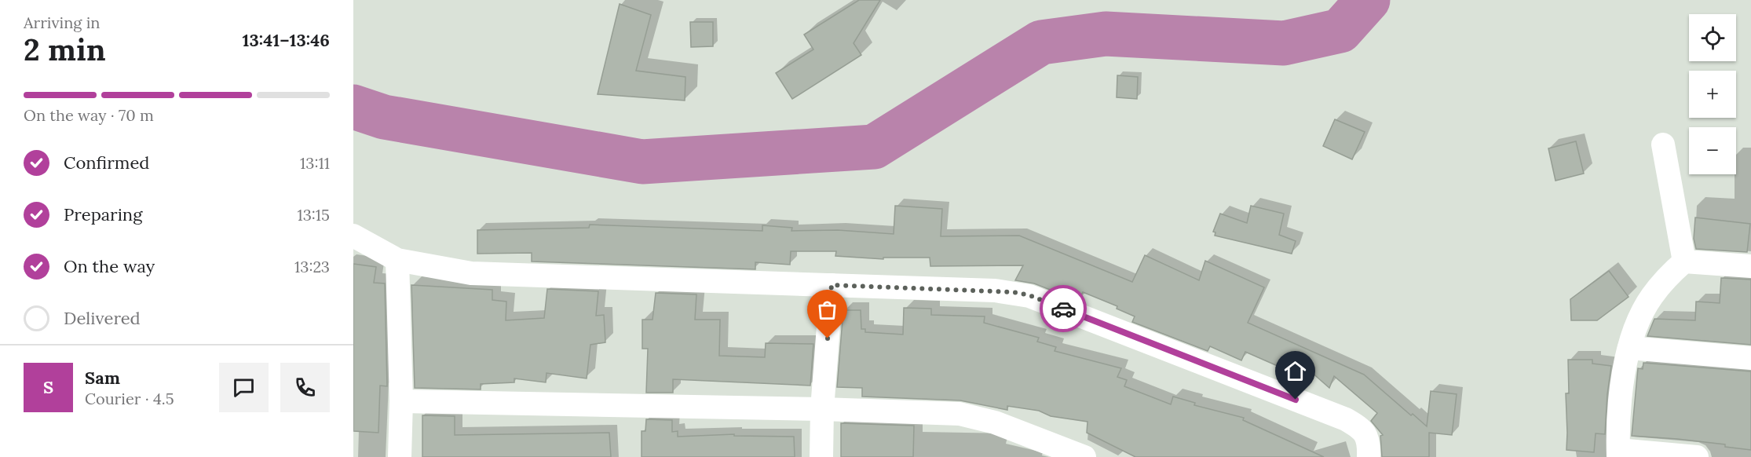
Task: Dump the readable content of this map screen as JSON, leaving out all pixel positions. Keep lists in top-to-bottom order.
{
  "page": {
    "heading": ["2 min", "Arriving in", "13:41–13:46"],
    "panel": ["Sam", "Courier · 4.5"],
    "map_buttons": ["+", "−"],
    "bar": "On the way · 70 m",
    "list": [
      ["Confirmed", "13:11"],
      ["Preparing", "13:15"],
      ["On the way", "13:23"],
      "Delivered"
    ],
    "round": "S"
  }
}
